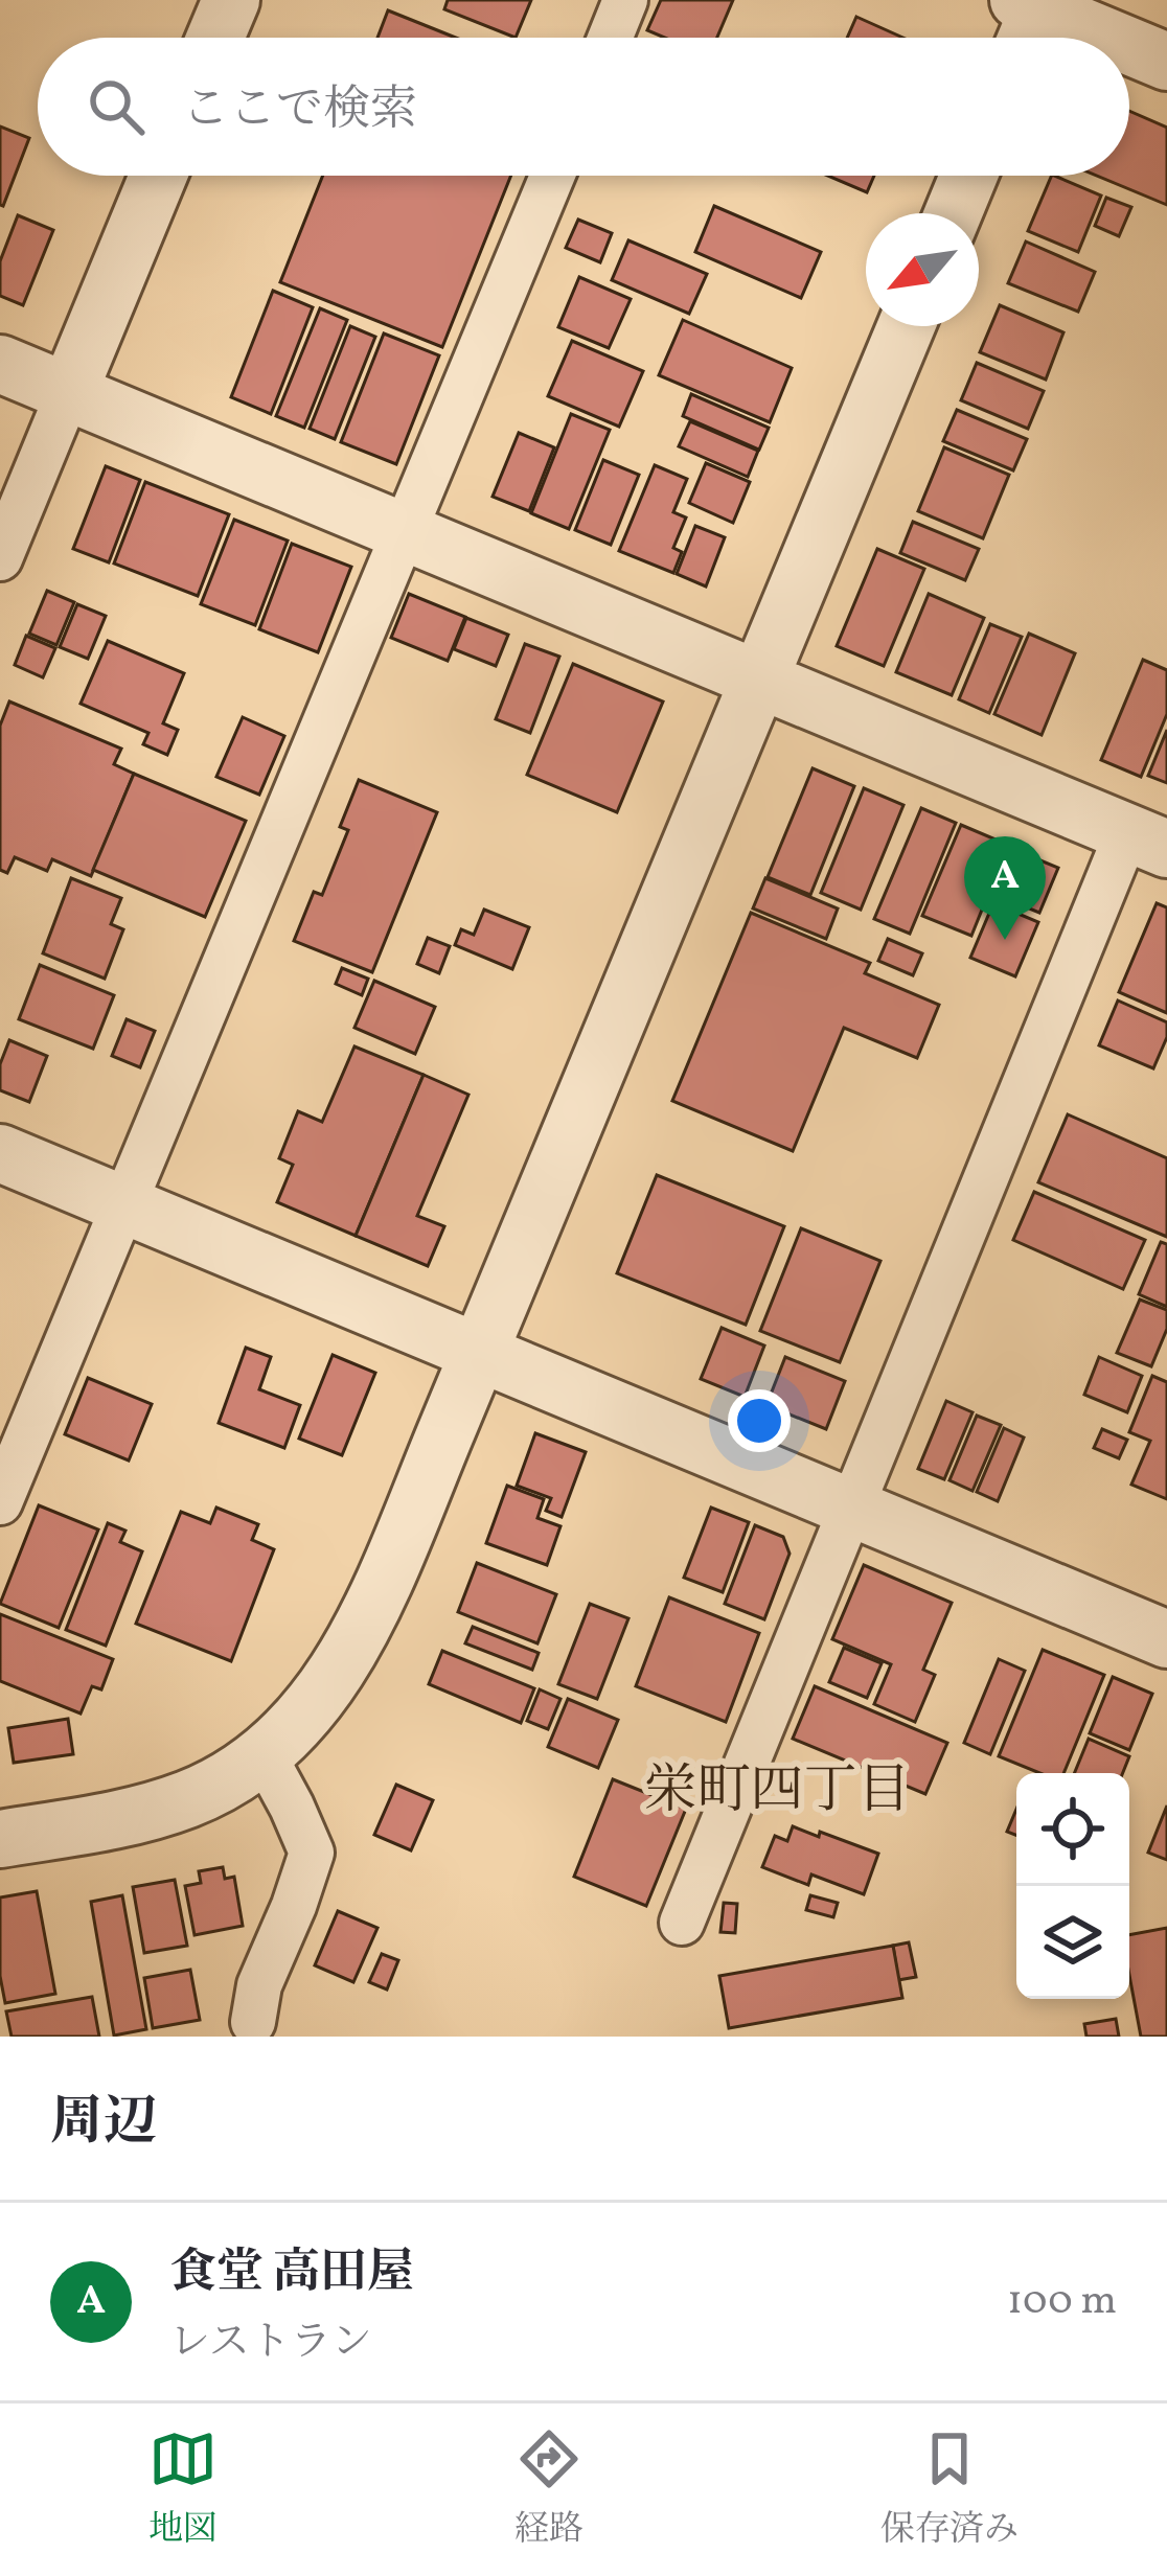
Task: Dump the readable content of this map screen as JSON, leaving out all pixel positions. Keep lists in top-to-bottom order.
{
  "districts": ["栄町四丁目"],
  "north": "bottom left",
  "page": {
    "search": "ここで検索",
    "pins": "A",
    "heading": "周辺",
    "list": [
      {
        "mark": "A",
        "name": "食堂 高田屋",
        "note": "レストラン",
        "value": "100 m"
      }
    ],
    "nav": ["地図", "経路", "保存済み"]
  }
}
